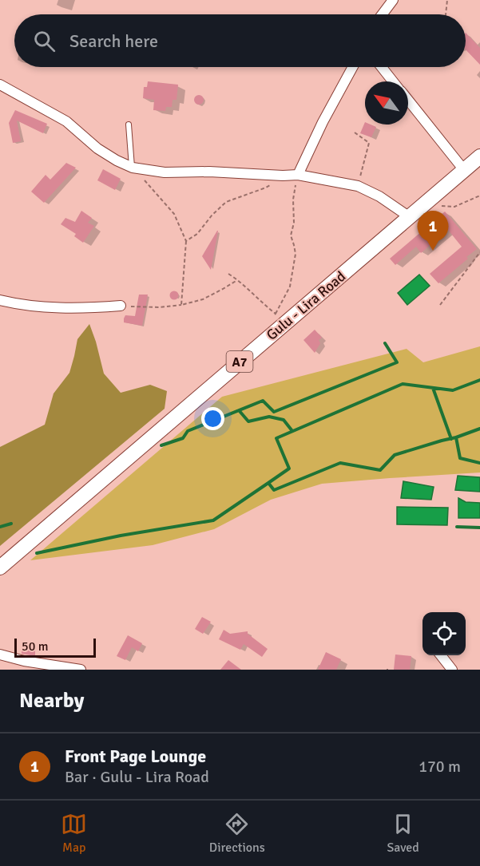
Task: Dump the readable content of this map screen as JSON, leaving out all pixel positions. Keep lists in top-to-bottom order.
{
  "streets": {
    "main road": ["Gulu - Lira Road", "A7"]
  },
  "scale_bar": "50 m",
  "north": "top left",
  "page": {
    "search": "Search here",
    "pins": "1",
    "scale": "50 m",
    "heading": "Nearby",
    "list": [
      {
        "mark": "1",
        "name": "Front Page Lounge",
        "note": "Bar · Gulu - Lira Road",
        "value": "170 m"
      }
    ],
    "nav": ["Map", "Directions", "Saved"]
  }
}
